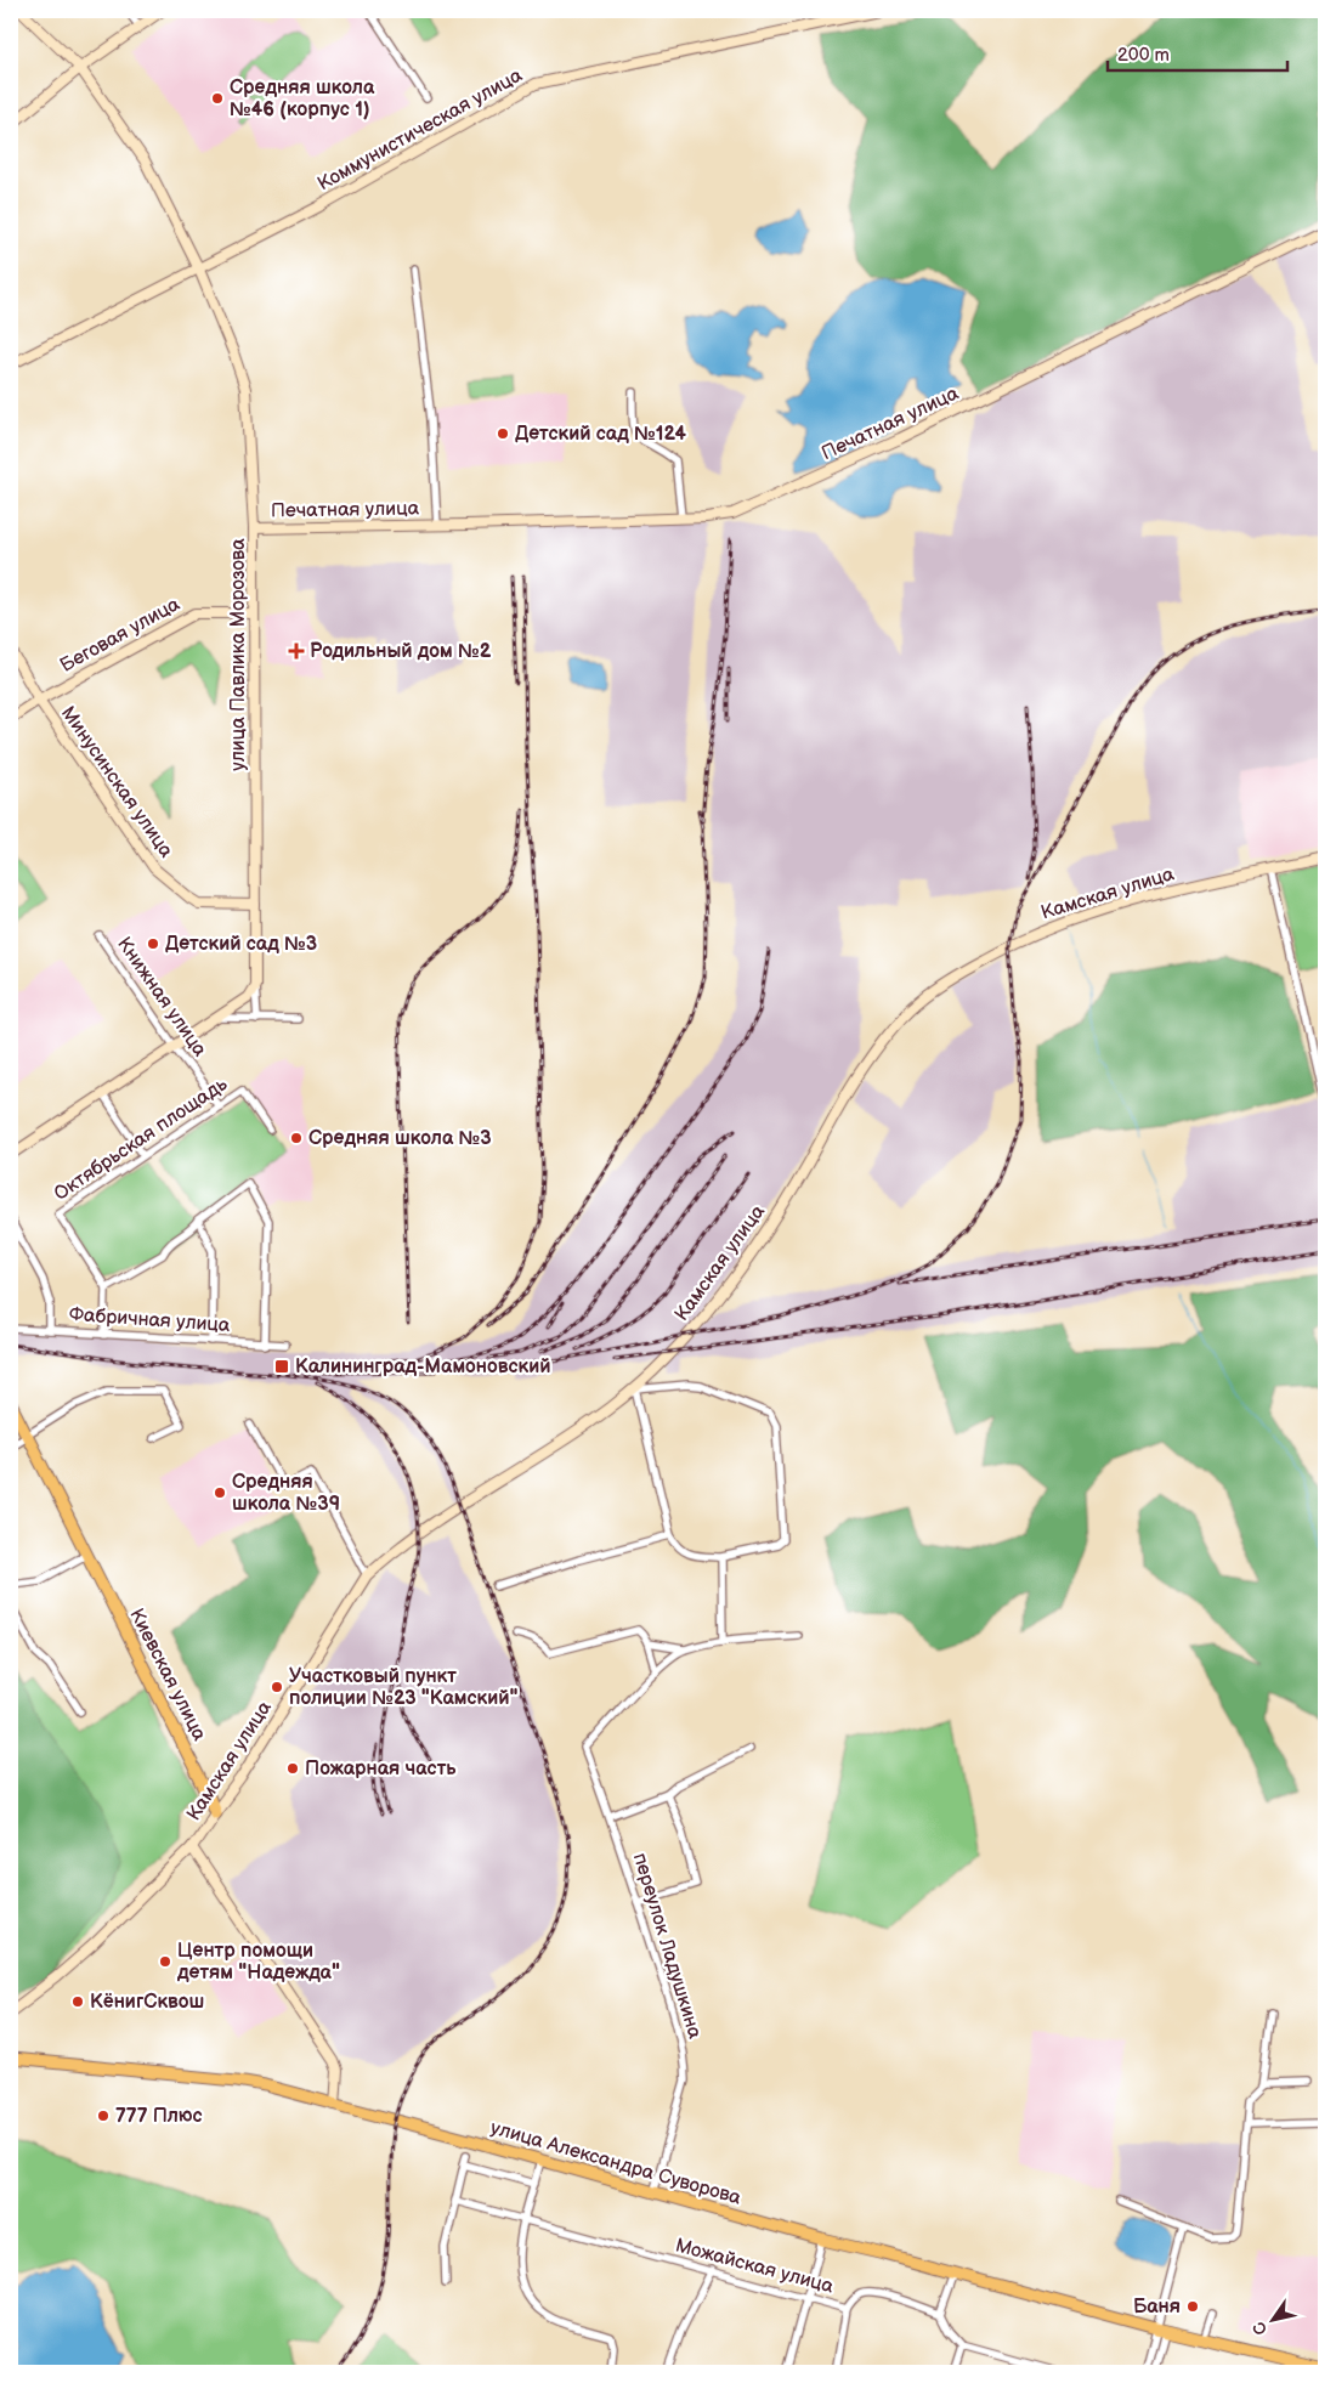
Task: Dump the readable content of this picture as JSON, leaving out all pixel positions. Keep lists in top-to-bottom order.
{
  "streets": {
    "main road": ["Киевская улица", "улица Александра Суворова"],
    "street": [
      "Коммунистическая улица",
      "Печатная улица",
      "Беговая улица",
      "улица Павлика Морозова",
      "Минусинская улица",
      "Камская улица",
      "Книжная улица",
      "Октябрьская площадь",
      "Фабричная улица",
      "переулок Ладушкина",
      "Можайская улица"
    ]
  },
  "crossings": [
    ["Коммунистическая улица", "улица Павлика Морозова"],
    ["Печатная улица", "улица Павлика Морозова"],
    ["Беговая улица", "улица Павлика Морозова"],
    ["Беговая улица", "Минусинская улица"],
    ["улица Павлика Морозова", "Минусинская улица"],
    ["Камская улица", "Киевская улица"],
    ["Камская улица", "улица Александра Суворова"],
    ["Книжная улица", "Октябрьская площадь"],
    ["переулок Ладушкина", "улица Александра Суворова"]
  ],
  "places": {
    "other": [
      "Средняя школа №46 (корпус 1)",
      "Детский сад №124",
      "Детский сад №3",
      "Средняя школа №3",
      "Средняя школа №39",
      "Участковый пункт полиции №23 \"Камский\"",
      "Пожарная часть",
      "Центр помощи детям \"Надежда\"",
      "КёнигСквош",
      "777 Плюс",
      "Баня"
    ],
    "health": ["Родильный дом №2"],
    "transit": ["Калининград-Мамоновский"]
  },
  "scale_bar": "200 m",
  "north": "bottom left"
}
